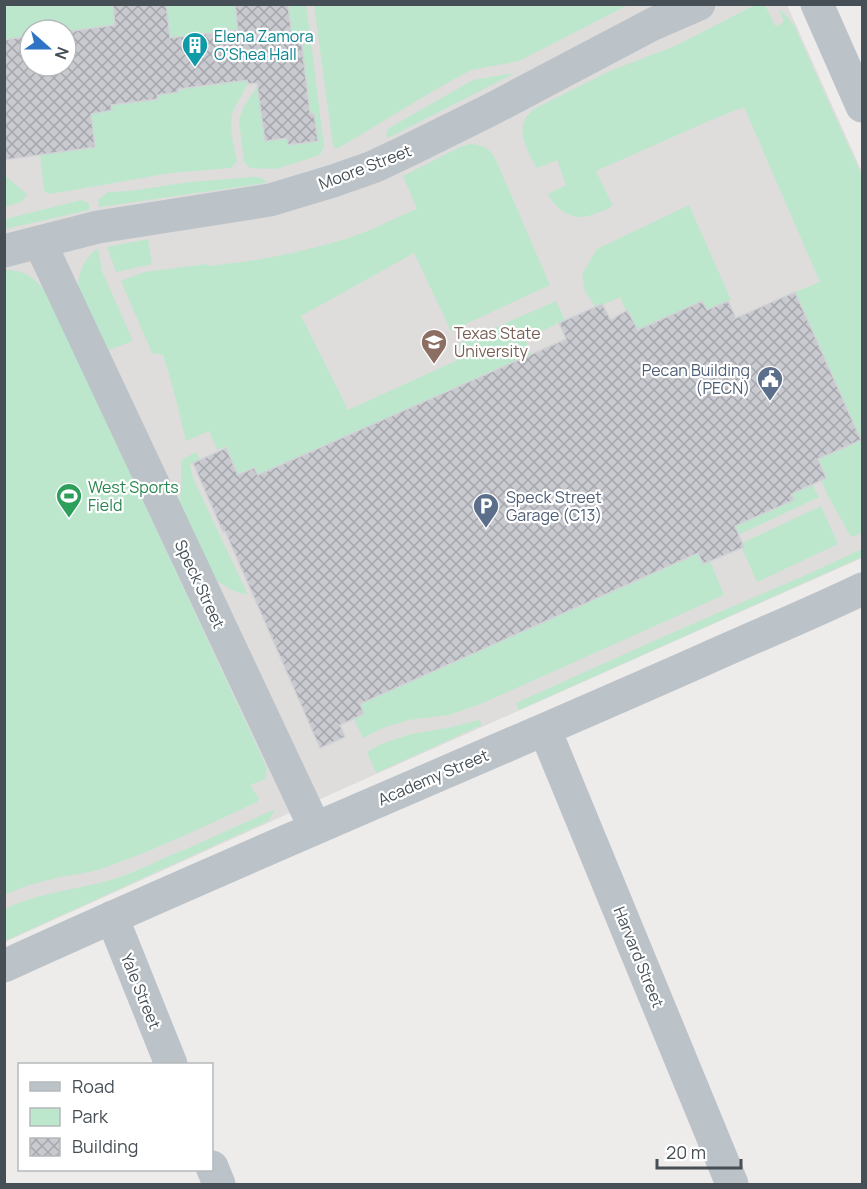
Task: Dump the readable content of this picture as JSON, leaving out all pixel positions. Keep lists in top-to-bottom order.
{
  "streets": {
    "street": [
      "Moore Street",
      "Speck Street",
      "Academy Street",
      "Harvard Street",
      "Yale Street"
    ]
  },
  "crossings": [
    ["Moore Street", "Speck Street"],
    ["Speck Street", "Academy Street"],
    ["Academy Street", "Harvard Street"],
    ["Academy Street", "Yale Street"]
  ],
  "places": {
    "building": ["Elena Zamora O'Shea Hall"],
    "school or university": ["Texas State University"],
    "public building": ["Pecan Building (PECN)"],
    "sports": ["West Sports Field"],
    "parking": ["Speck Street Garage (C13)"]
  },
  "legend": ["Road", "Park", "Building"],
  "scale_bar": "20 m",
  "north": "right"
}
